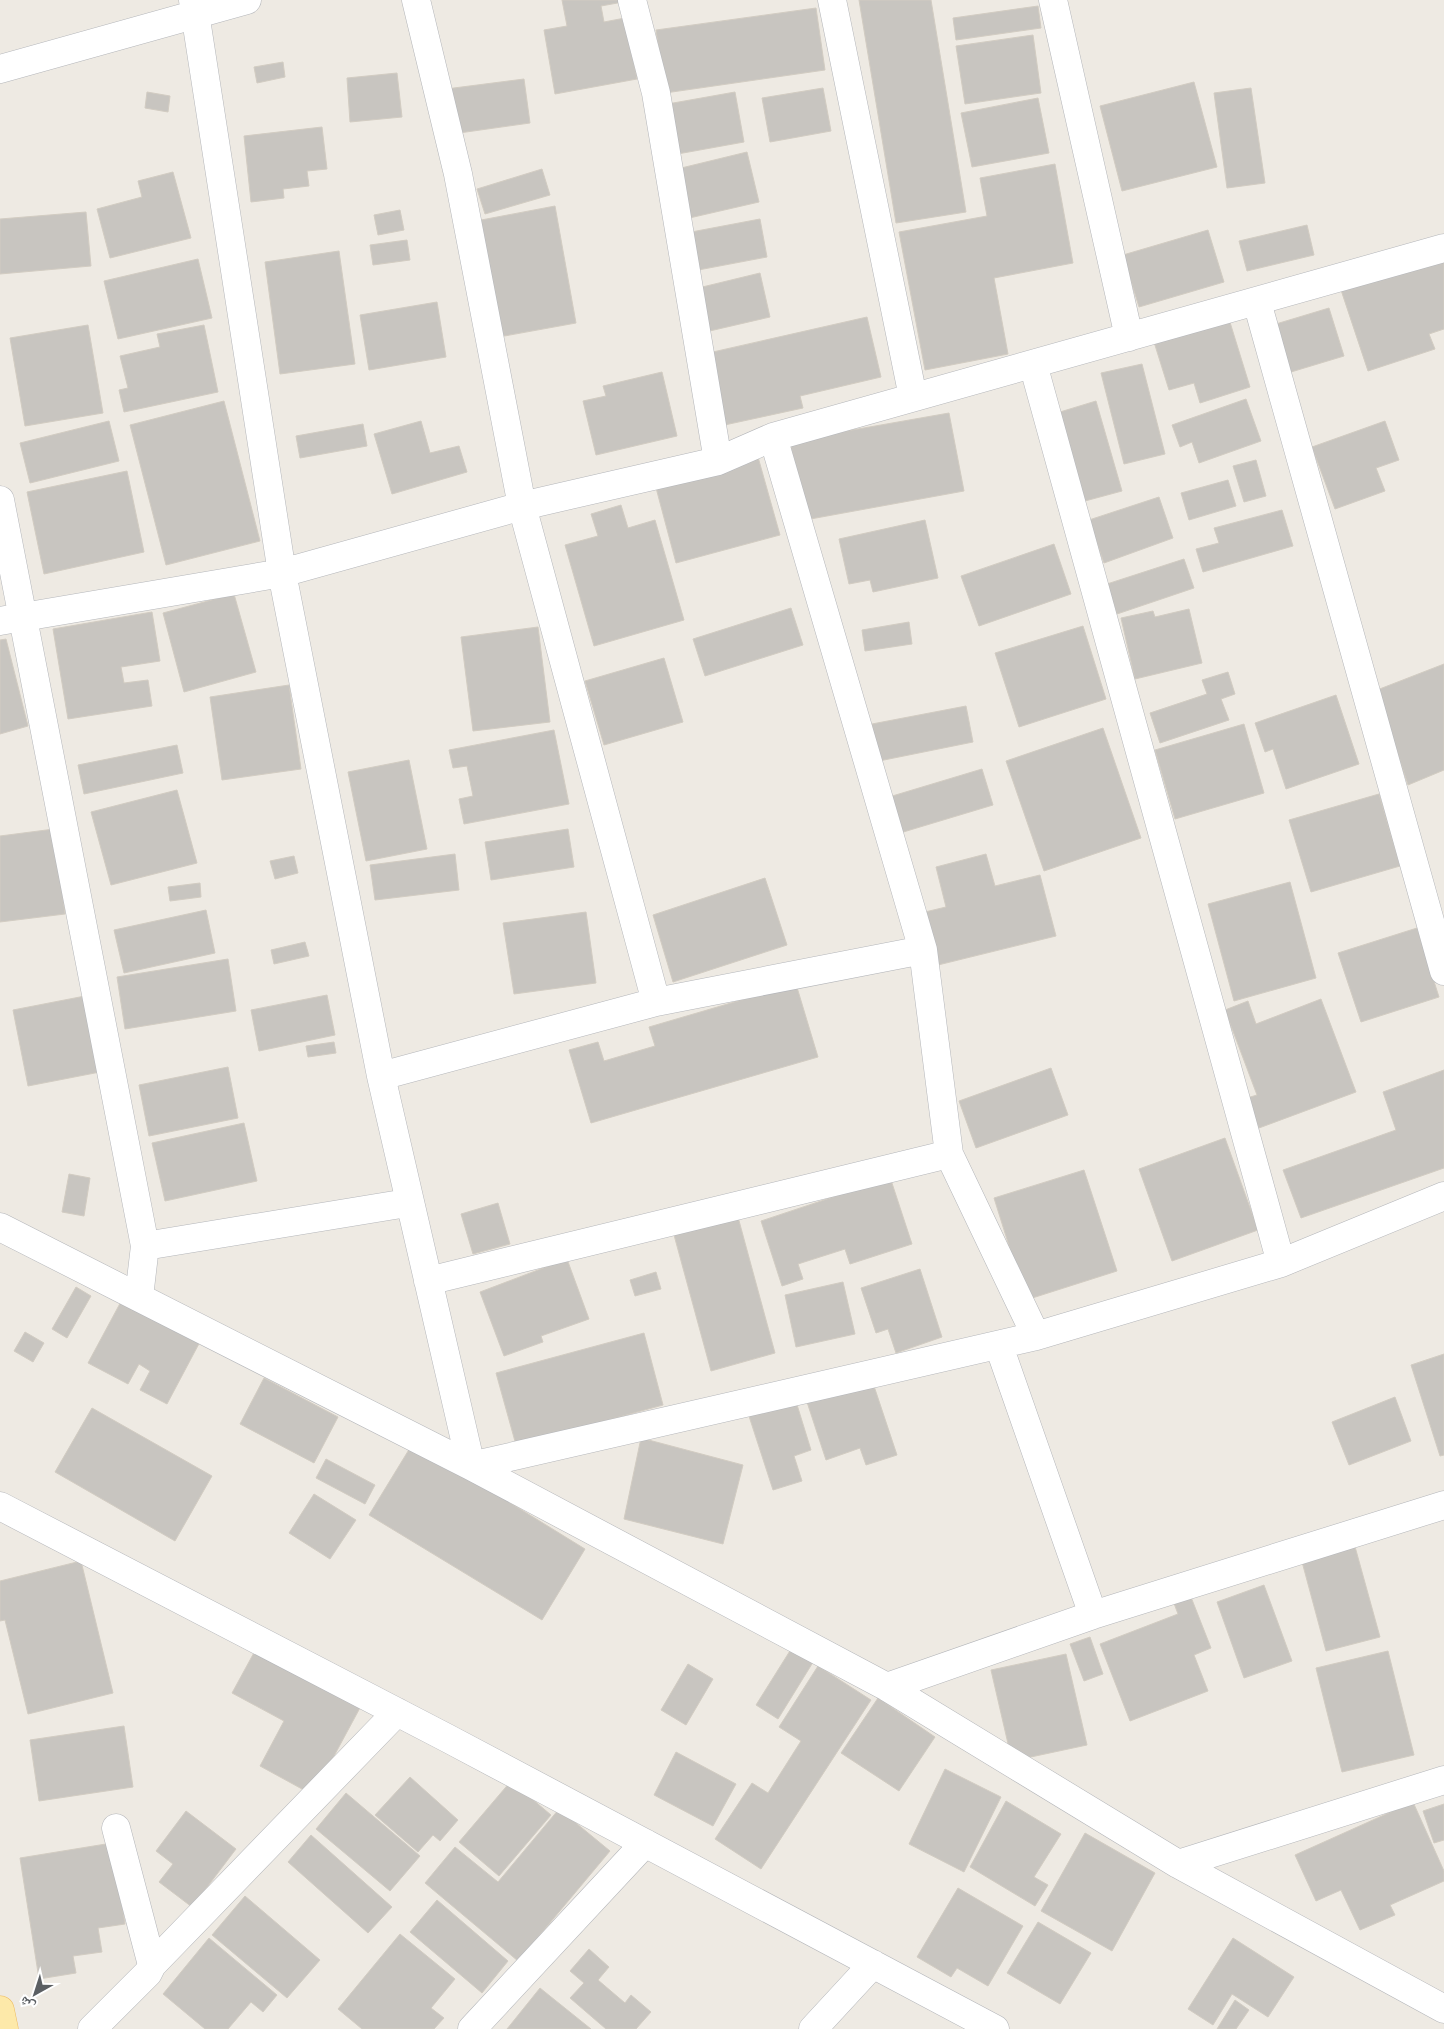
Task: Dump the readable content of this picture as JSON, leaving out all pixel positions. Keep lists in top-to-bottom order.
{
  "north": "bottom left"
}
